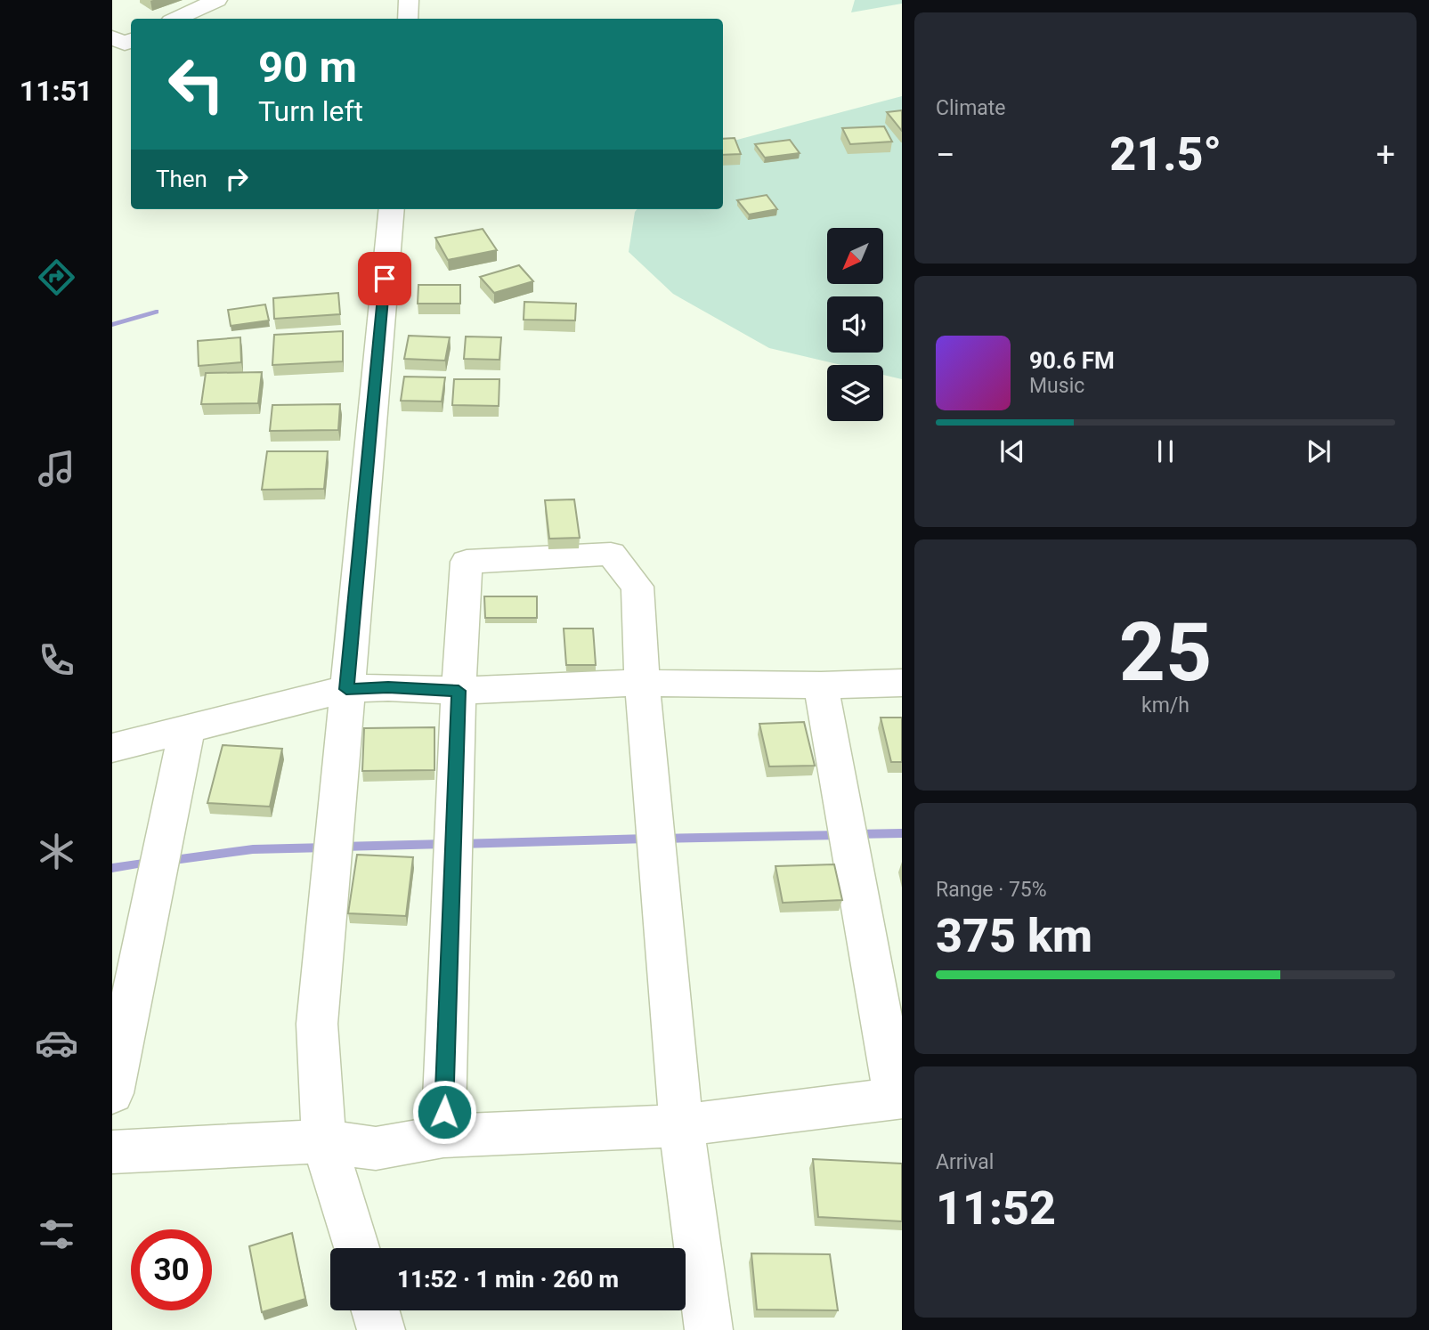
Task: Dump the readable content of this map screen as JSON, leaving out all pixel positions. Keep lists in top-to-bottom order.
{
  "north": "bottom left",
  "page": {
    "tabs": "11:51",
    "tile": [
      "Climate",
      ["25", "km/h"],
      ["Range · 75%", "375 km"],
      ["Arrival", "11:52"]
    ],
    "turn": ["90 m", "Turn left"],
    "heat": ["−", "21.5°", "+"],
    "then": "Then",
    "song": ["90.6 FM", "Music"],
    "limit": "30",
    "trip": "11:52 · 1 min · 260 m"
  }
}
